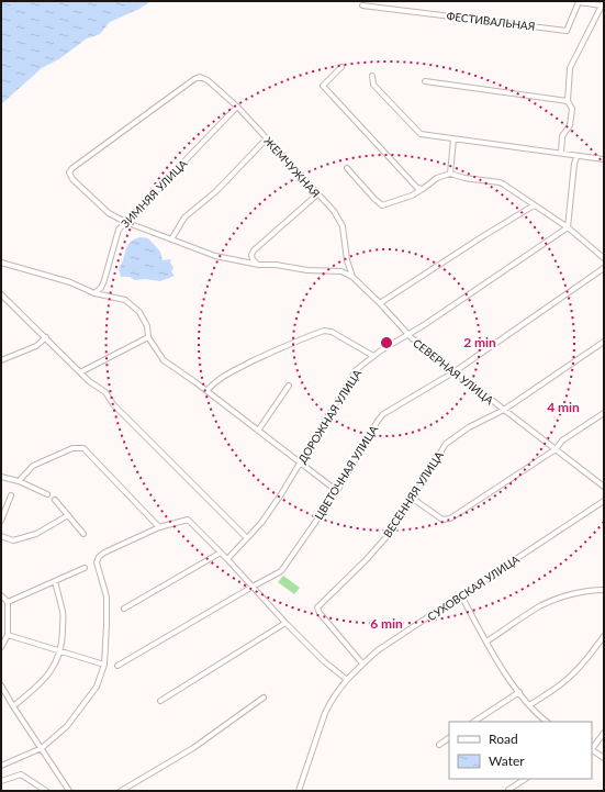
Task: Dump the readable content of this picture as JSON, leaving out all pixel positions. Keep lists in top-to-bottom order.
{
  "streets": {
    "street": [
      "ФЕСТИВАЛЬНАЯ",
      "ЖЕМЧУЖНАЯ",
      "ЗИМНЯЯ УЛИЦА",
      "СЕВЕРНАЯ УЛИЦА",
      "ДОРОЖНАЯ УЛИЦА",
      "ЦВЕТОЧНАЯ УЛИЦА",
      "ВЕСЕННЯЯ УЛИЦА",
      "СУХОВСКАЯ УЛИЦА"
    ]
  },
  "crossings": [
    ["ЖЕМЧУЖНАЯ", "ЗИМНЯЯ УЛИЦА"],
    ["ЖЕМЧУЖНАЯ", "СЕВЕРНАЯ УЛИЦА"],
    ["ЗИМНЯЯ УЛИЦА", "СЕВЕРНАЯ УЛИЦА"],
    ["СЕВЕРНАЯ УЛИЦА", "ДОРОЖНАЯ УЛИЦА"],
    ["СЕВЕРНАЯ УЛИЦА", "ЦВЕТОЧНАЯ УЛИЦА"],
    ["СЕВЕРНАЯ УЛИЦА", "ВЕСЕННЯЯ УЛИЦА"],
    ["ВЕСЕННЯЯ УЛИЦА", "СУХОВСКАЯ УЛИЦА"]
  ],
  "legend": ["Road", "Water"],
  "rings": ["2 min", "4 min", "6 min"]
}
